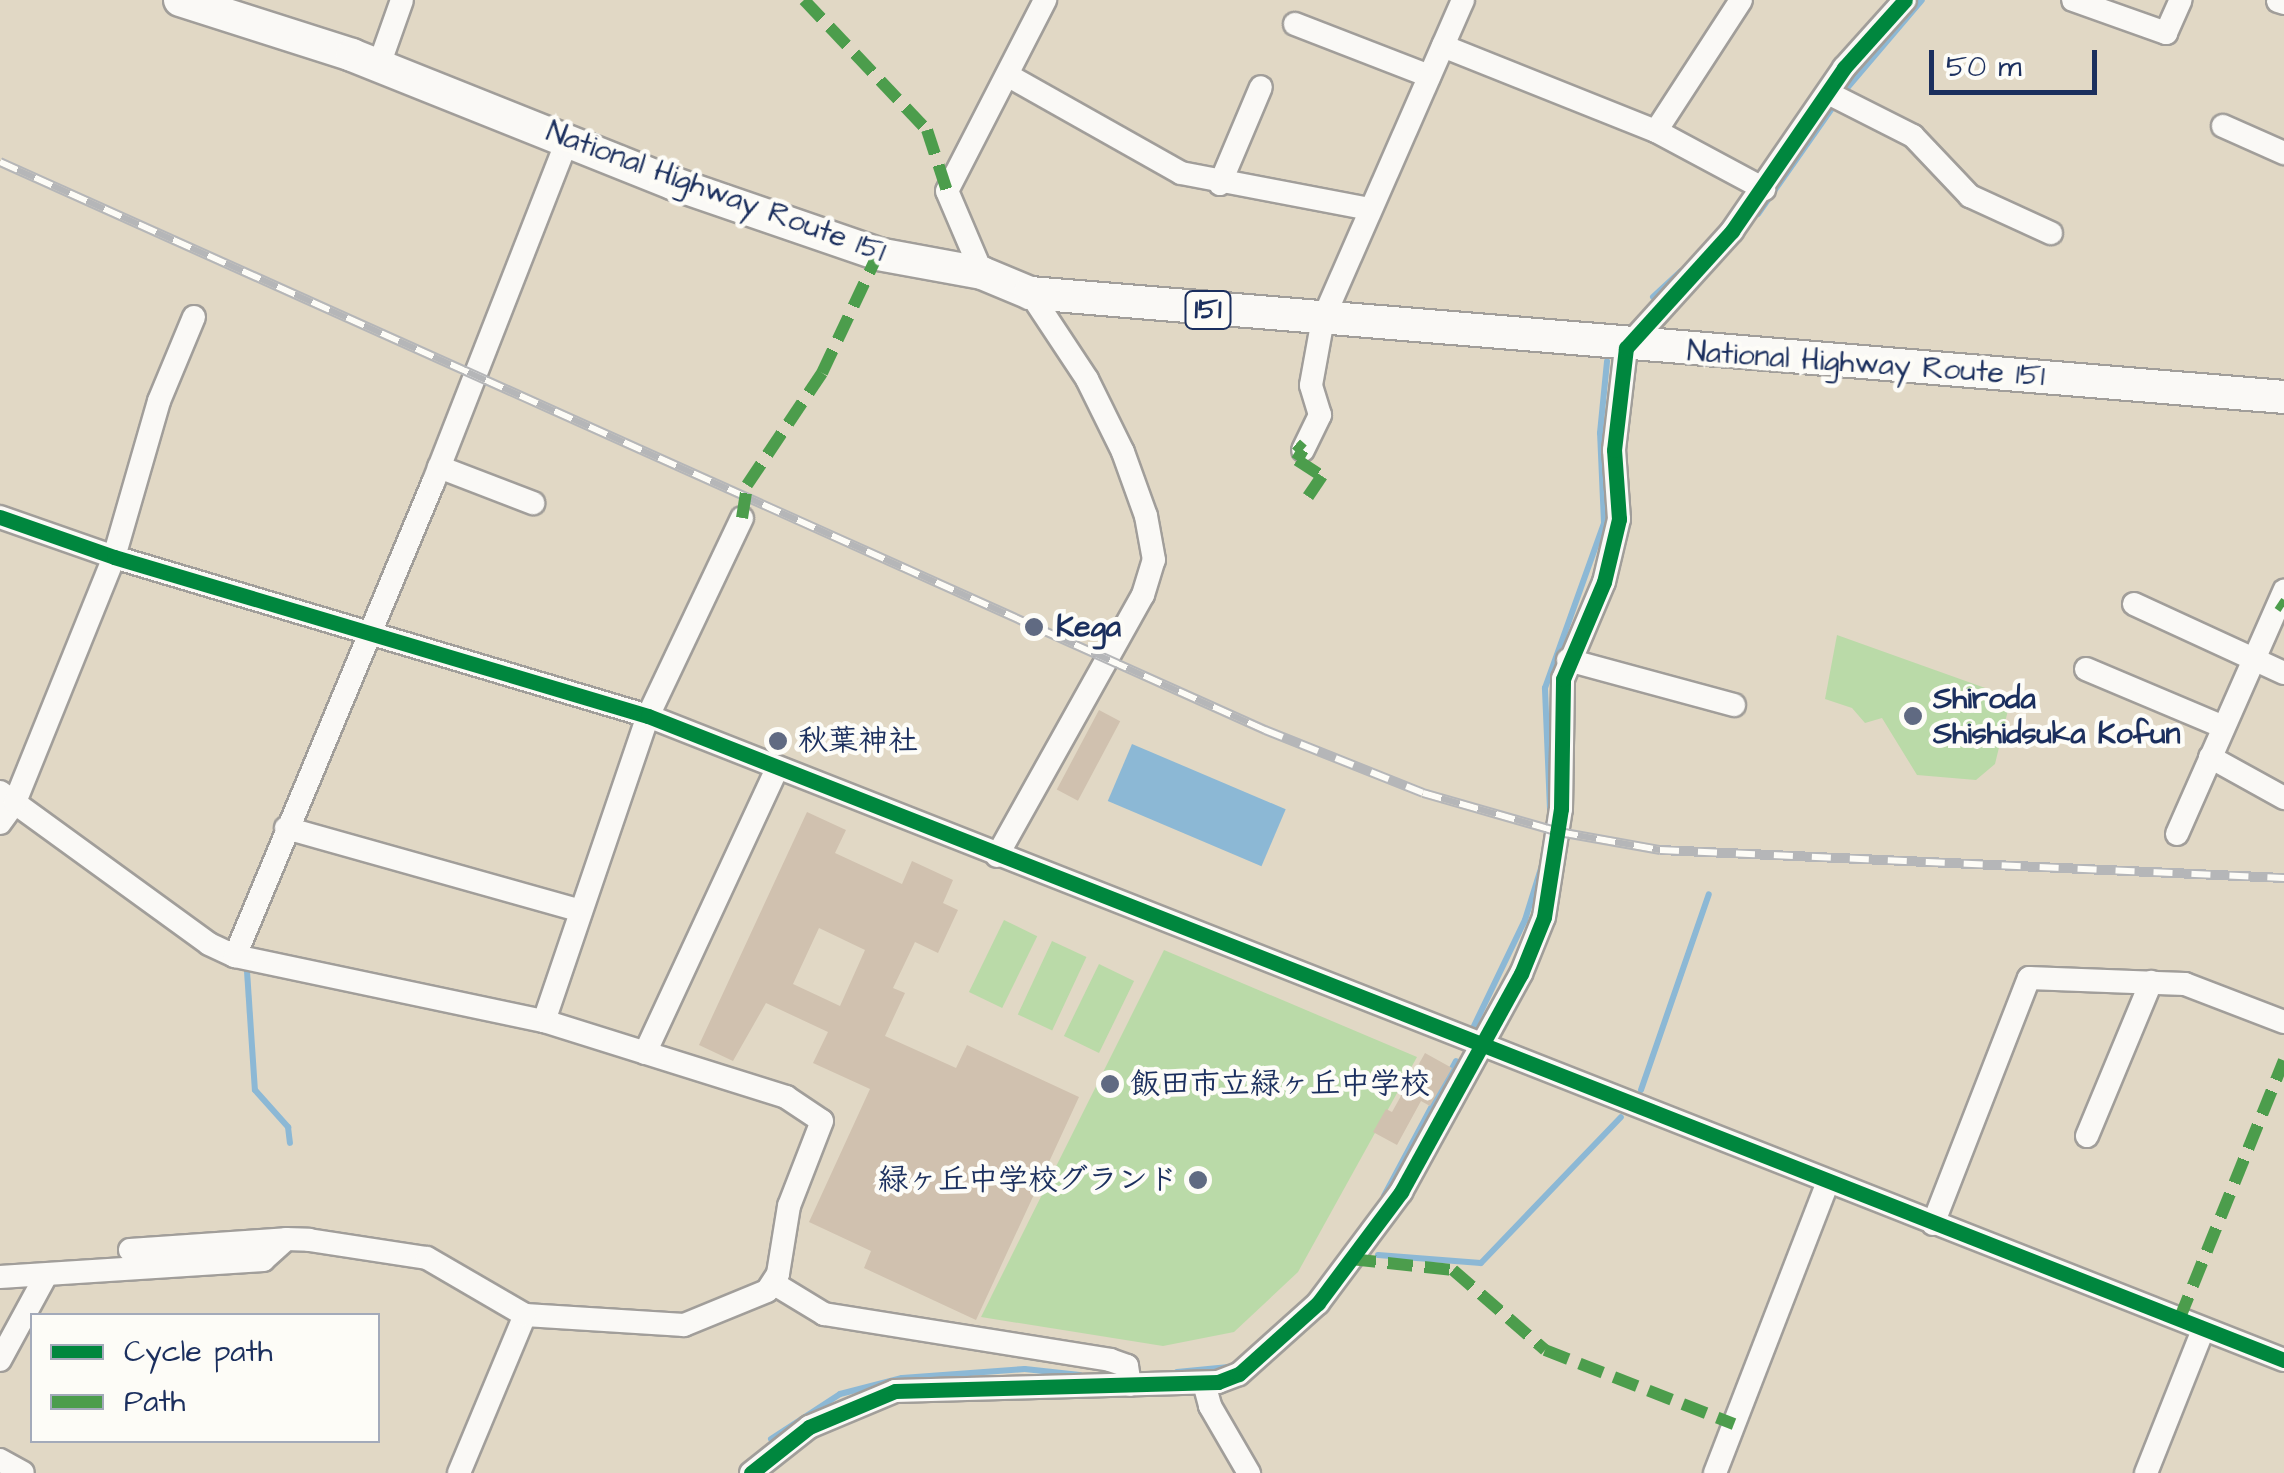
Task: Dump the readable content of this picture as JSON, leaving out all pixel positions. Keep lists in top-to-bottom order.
{
  "streets": {
    "highway": ["National Highway Route 151", "151"]
  },
  "places": [
    "Kega",
    "Shiroda Shishidsuka Kofun",
    "秋葉神社",
    "飯田市立緑ヶ丘中学校",
    "緑ヶ丘中学校グランド"
  ],
  "legend": ["Cycle path", "Path"],
  "scale_bar": "50 m"
}
